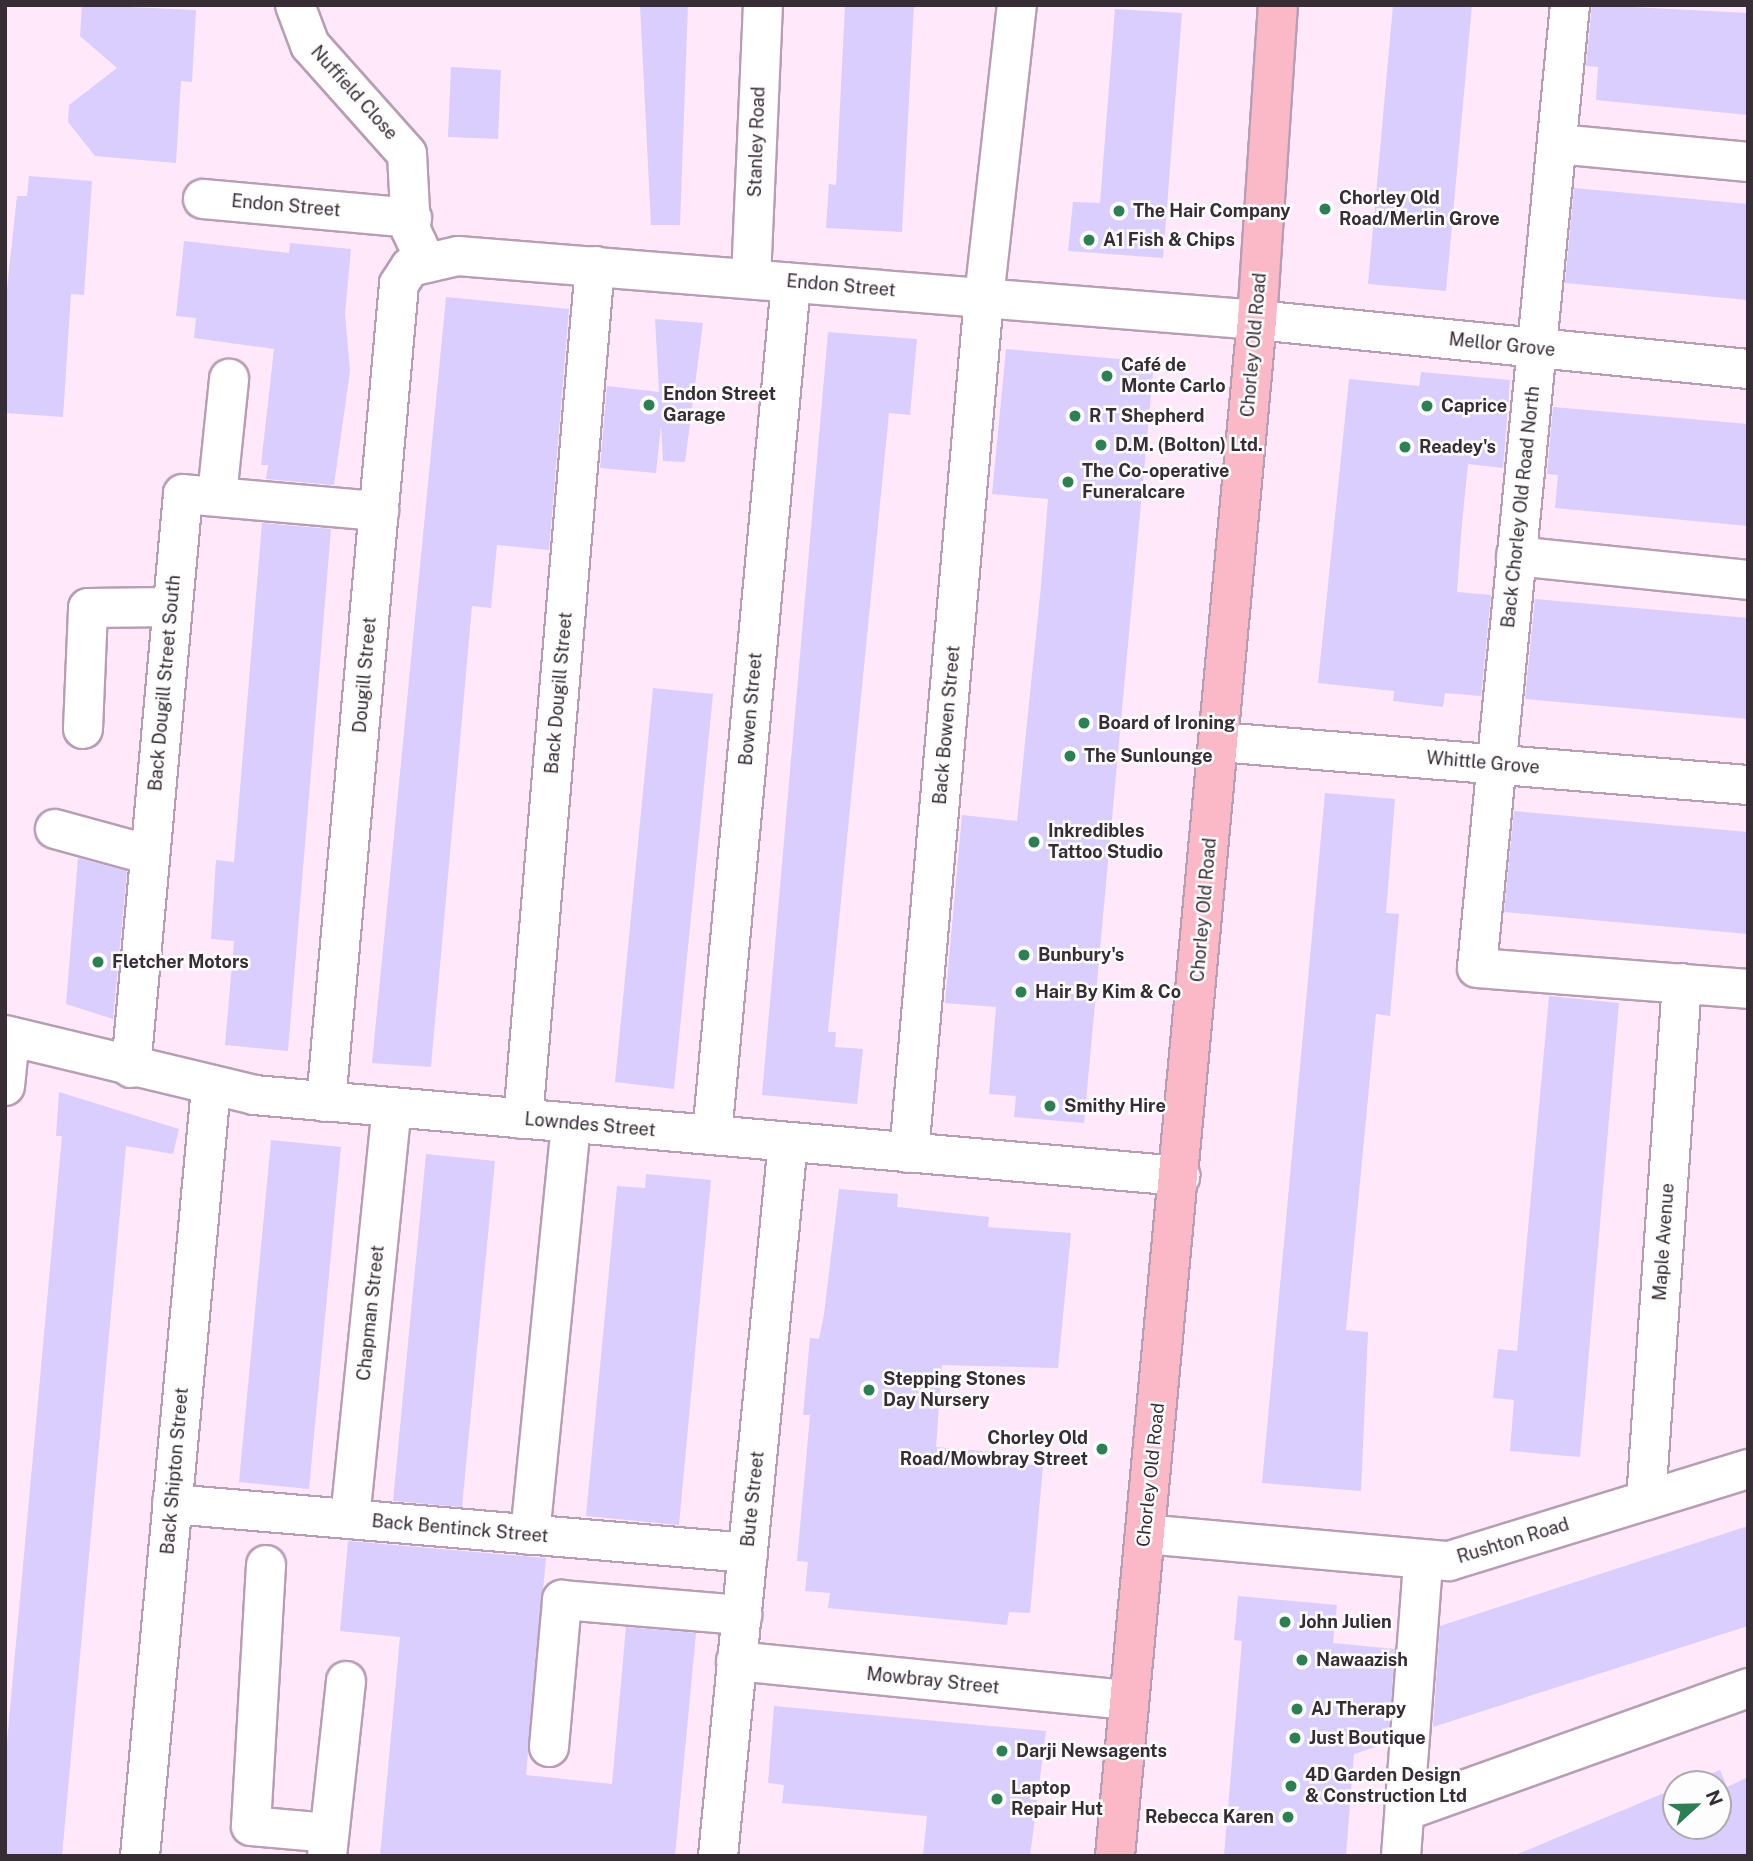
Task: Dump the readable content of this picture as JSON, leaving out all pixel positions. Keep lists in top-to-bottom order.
{
  "streets": {
    "main road": ["Chorley Old Road"],
    "street": [
      "Nuffield Close",
      "Stanley Road",
      "Endon Street",
      "Mellor Grove",
      "Back Chorley Old Road North",
      "Dougill Street",
      "Back Dougill Street South",
      "Back Dougill Street",
      "Bowen Street",
      "Back Bowen Street",
      "Whittle Grove",
      "Lowndes Street",
      "Maple Avenue",
      "Chapman Street",
      "Back Shipton Street",
      "Bute Street",
      "Back Bentinck Street",
      "Rushton Road",
      "Mowbray Street"
    ]
  },
  "crossings": [
    ["Nuffield Close", "Endon Street"],
    ["Nuffield Close", "Dougill Street"],
    ["Stanley Road", "Endon Street"],
    ["Endon Street", "Chorley Old Road"],
    ["Endon Street", "Mellor Grove"],
    ["Endon Street", "Dougill Street"],
    ["Endon Street", "Back Dougill Street"],
    ["Endon Street", "Bowen Street"],
    ["Endon Street", "Back Bowen Street"],
    ["Chorley Old Road", "Mellor Grove"],
    ["Chorley Old Road", "Whittle Grove"],
    ["Chorley Old Road", "Lowndes Street"],
    ["Chorley Old Road", "Rushton Road"],
    ["Chorley Old Road", "Mowbray Street"],
    ["Mellor Grove", "Back Chorley Old Road North"],
    ["Back Chorley Old Road North", "Whittle Grove"],
    ["Back Chorley Old Road North", "Maple Avenue"],
    ["Dougill Street", "Back Dougill Street South"],
    ["Dougill Street", "Lowndes Street"],
    ["Back Dougill Street South", "Lowndes Street"],
    ["Back Dougill Street", "Lowndes Street"],
    ["Bowen Street", "Lowndes Street"],
    ["Back Bowen Street", "Lowndes Street"],
    ["Lowndes Street", "Chapman Street"],
    ["Lowndes Street", "Back Shipton Street"],
    ["Lowndes Street", "Bute Street"],
    ["Maple Avenue", "Rushton Road"],
    ["Chapman Street", "Back Bentinck Street"],
    ["Back Shipton Street", "Back Bentinck Street"],
    ["Bute Street", "Back Bentinck Street"],
    ["Bute Street", "Mowbray Street"]
  ],
  "places": [
    "Chorley Old Road/Merlin Grove",
    "The Hair Company",
    "A1 Fish & Chips",
    "Café de Monte Carlo",
    "Endon Street Garage",
    "Caprice",
    "R T Shepherd",
    "D.M. (Bolton) Ltd.",
    "Readey's",
    "The Co-operative Funeralcare",
    "Board of Ironing",
    "The Sunlounge",
    "Inkredibles Tattoo Studio",
    "Bunbury's",
    "Fletcher Motors",
    "Hair By Kim & Co",
    "Smithy Hire",
    "Stepping Stones Day Nursery",
    "Chorley Old Road/Mowbray Street",
    "John Julien",
    "Nawaazish",
    "AJ Therapy",
    "Just Boutique",
    "Darji Newsagents",
    "4D Garden Design & Construction Ltd",
    "Laptop Repair Hut",
    "Rebecca Karen"
  ],
  "north": "right"
}
